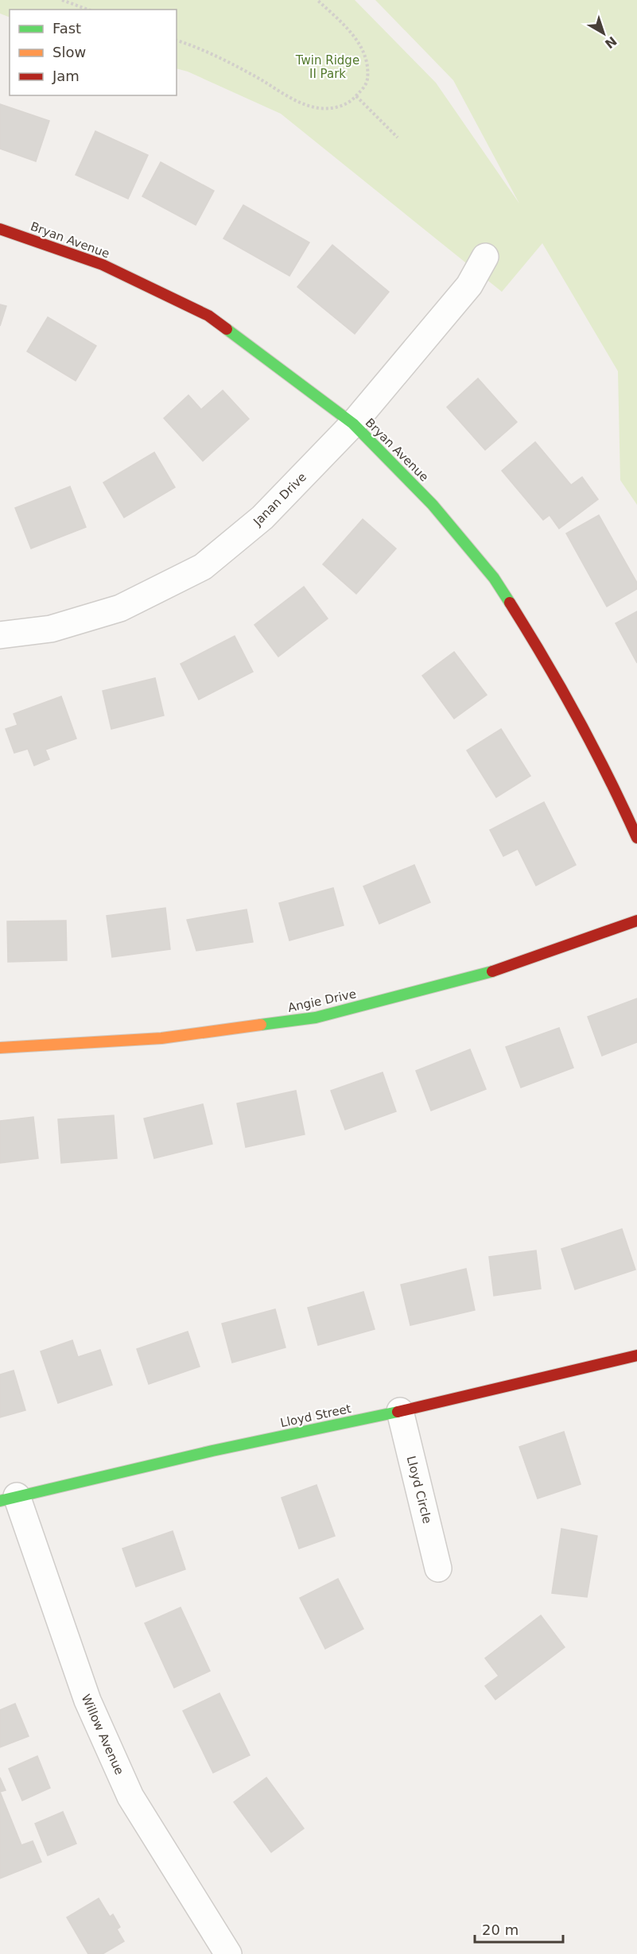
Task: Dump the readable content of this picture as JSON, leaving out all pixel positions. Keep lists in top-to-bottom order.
{
  "streets": {
    "street": [
      "Bryan Avenue",
      "Janan Drive",
      "Angie Drive",
      "Lloyd Street",
      "Lloyd Circle",
      "Willow Avenue"
    ]
  },
  "crossings": [
    ["Bryan Avenue", "Janan Drive"],
    ["Lloyd Street", "Lloyd Circle"],
    ["Lloyd Street", "Willow Avenue"]
  ],
  "parks": ["Twin Ridge II Park"],
  "legend": ["Fast", "Slow", "Jam"],
  "scale_bar": "20 m",
  "north": "bottom right"
}
